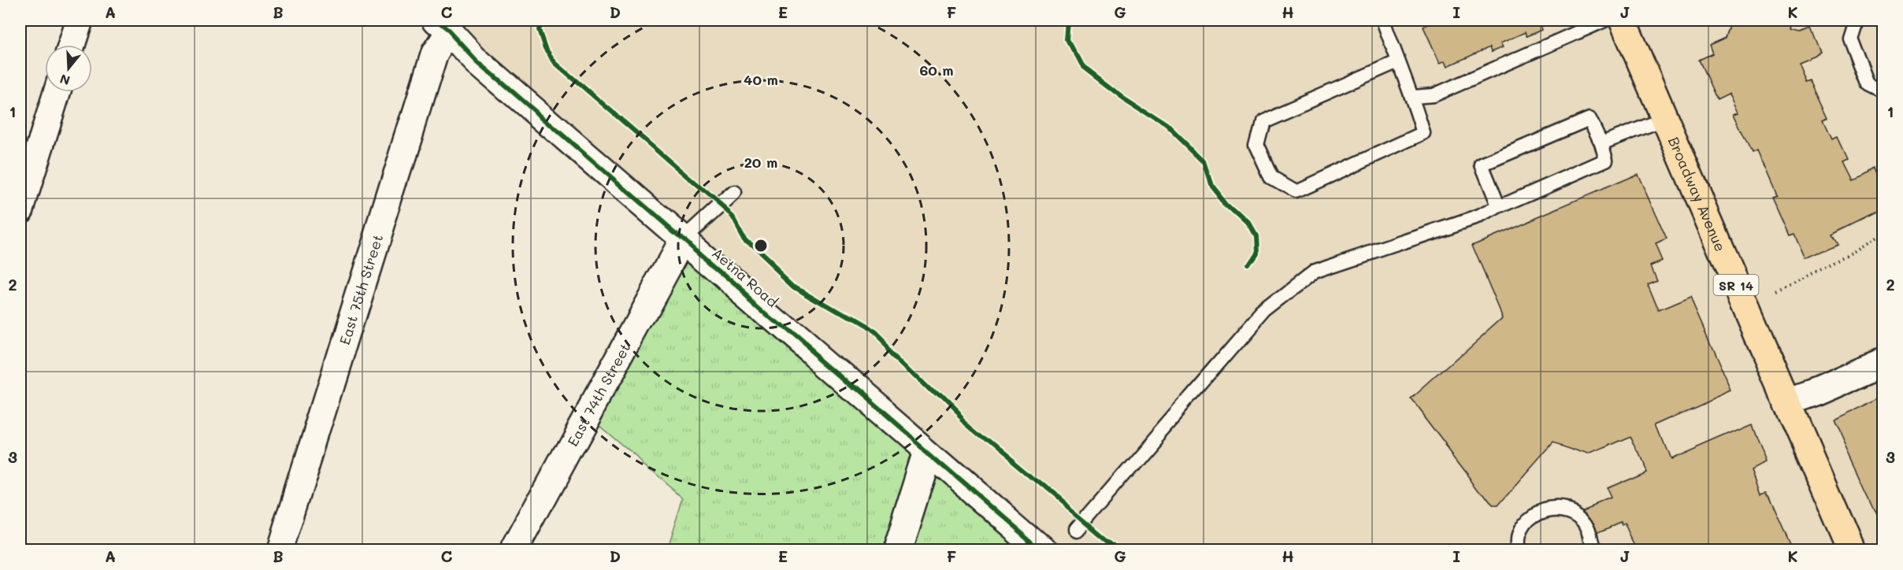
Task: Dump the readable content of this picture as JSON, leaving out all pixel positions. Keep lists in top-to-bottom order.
{
  "streets": {
    "main road": ["Broadway Avenue", "SR 14"],
    "street": ["Aetna Road", "East 75th Street", "East 74th Street"]
  },
  "crossings": [
    ["Aetna Road", "East 75th Street"],
    ["Aetna Road", "East 74th Street"]
  ],
  "north": "bottom",
  "grid": {
    "columns": [
      "A",
      "B",
      "C",
      "D",
      "E",
      "F",
      "G",
      "H",
      "I",
      "J",
      "K"
    ],
    "rows": ["1", "2", "3"]
  },
  "rings": ["60 m", "40 m", "20 m"]
}
